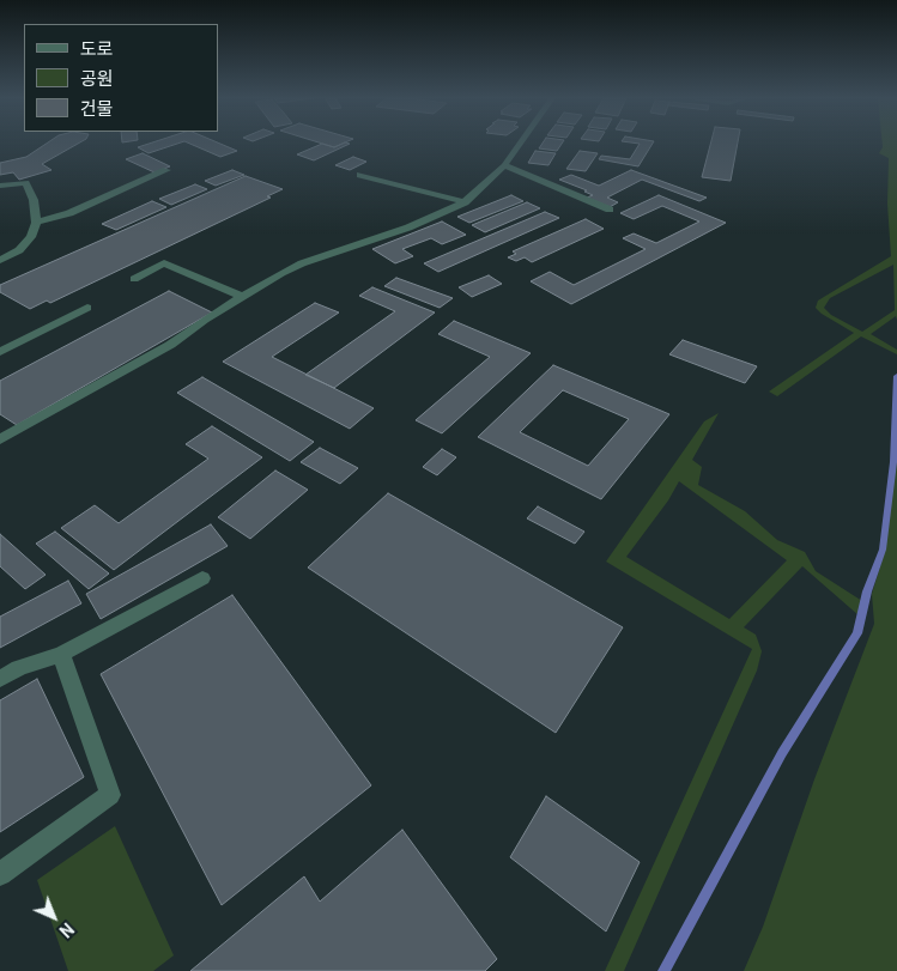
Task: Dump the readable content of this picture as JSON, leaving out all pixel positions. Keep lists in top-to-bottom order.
{
  "legend": ["도로", "공원", "건물"],
  "north": "bottom right"
}
